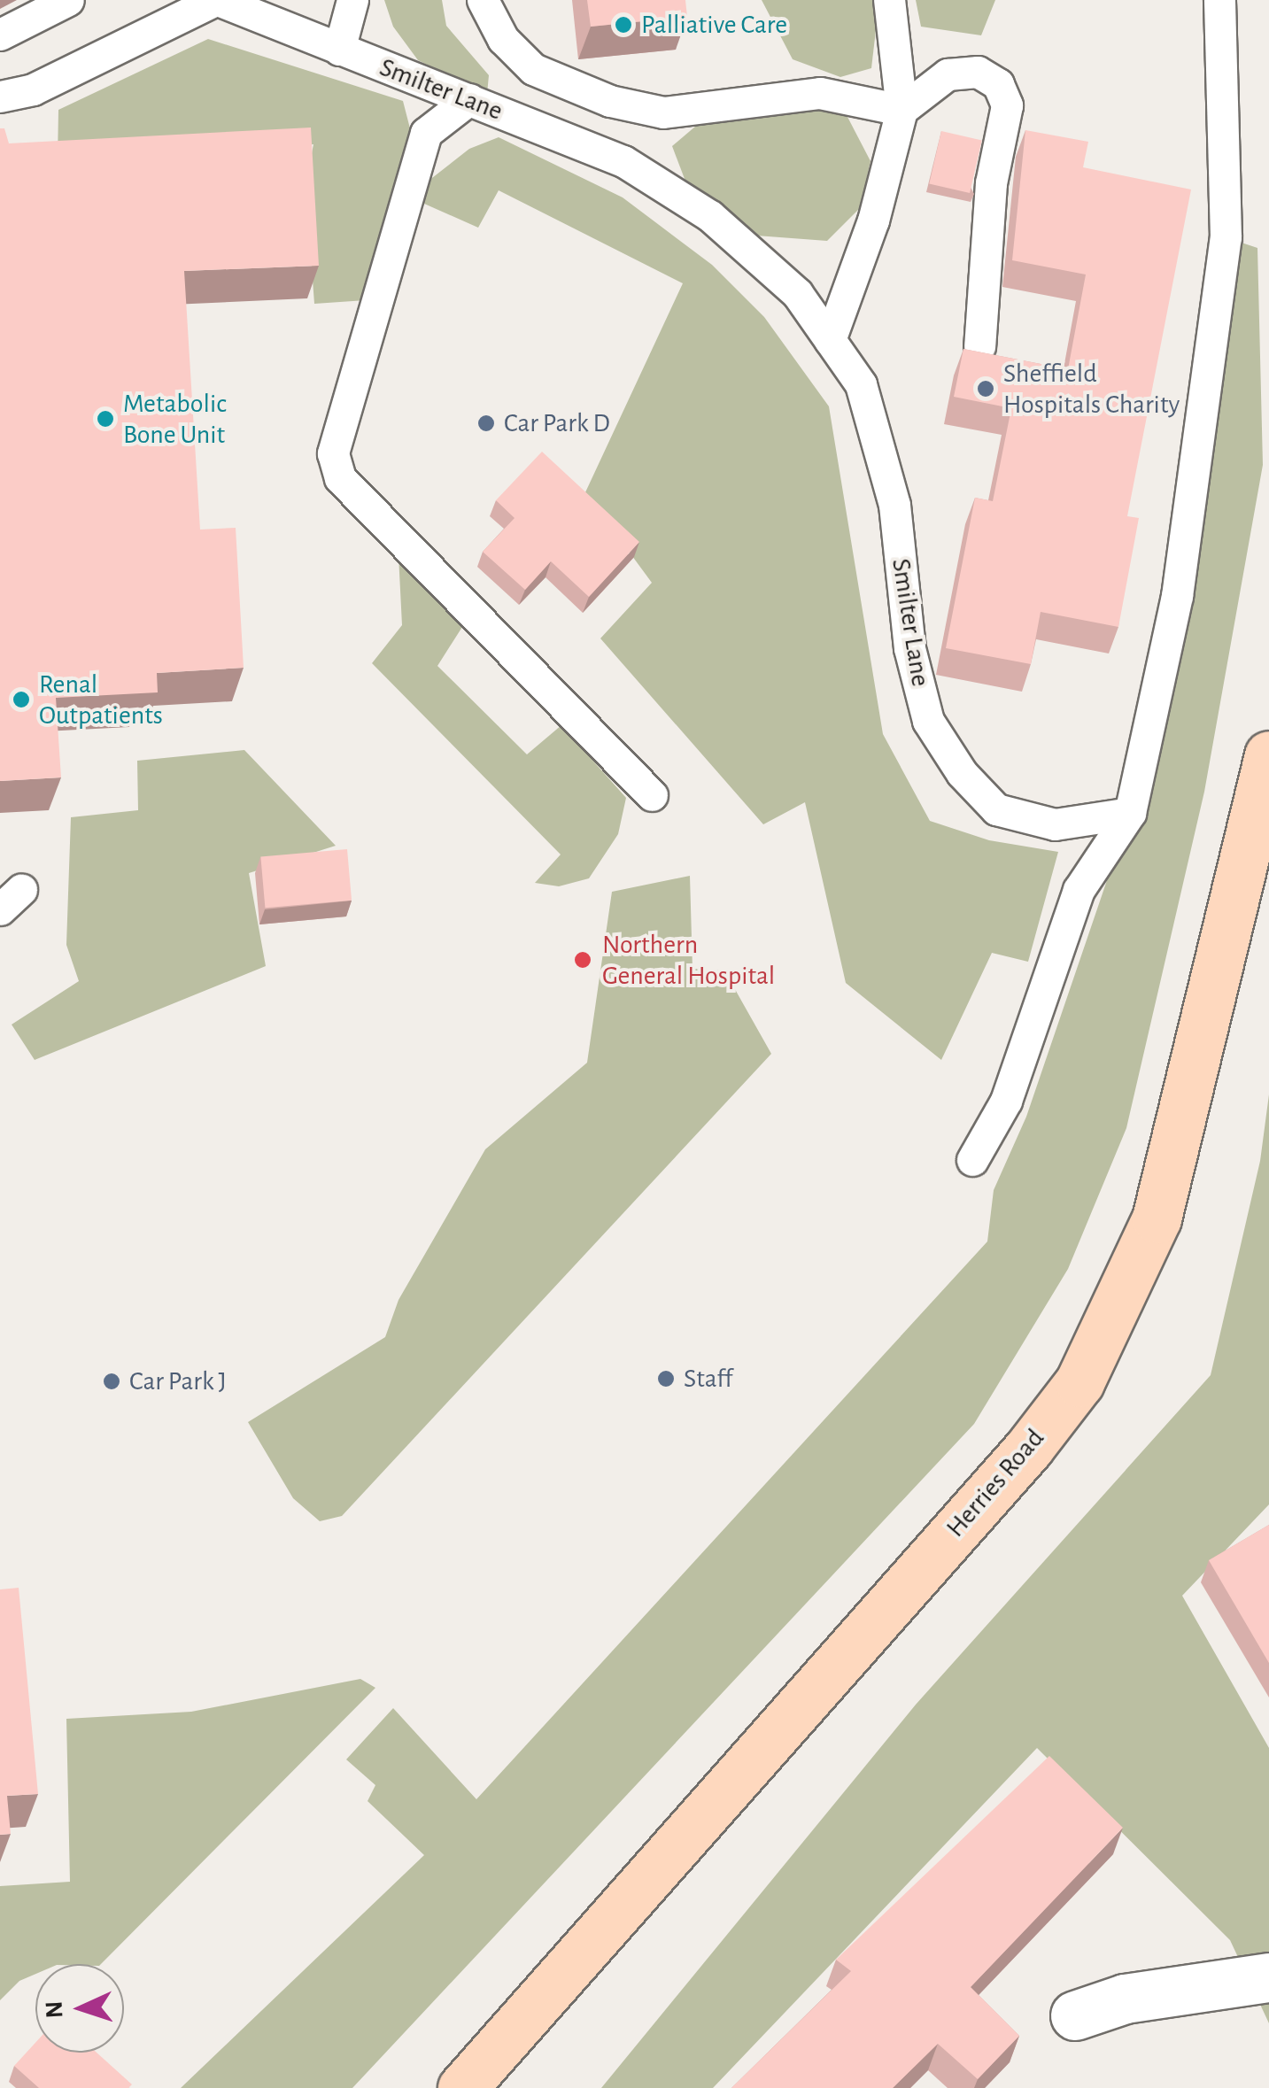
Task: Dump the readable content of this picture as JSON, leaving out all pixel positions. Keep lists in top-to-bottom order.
{
  "streets": {
    "main road": ["Herries Road"],
    "lane": ["Smilter Lane"]
  },
  "places": [
    "Palliative Care",
    "Sheffield Hospitals Charity",
    "Metabolic Bone Unit",
    "Car Park D",
    "Renal Outpatients",
    "Northern General Hospital",
    "Staff",
    "Car Park J"
  ],
  "north": "left"
}
